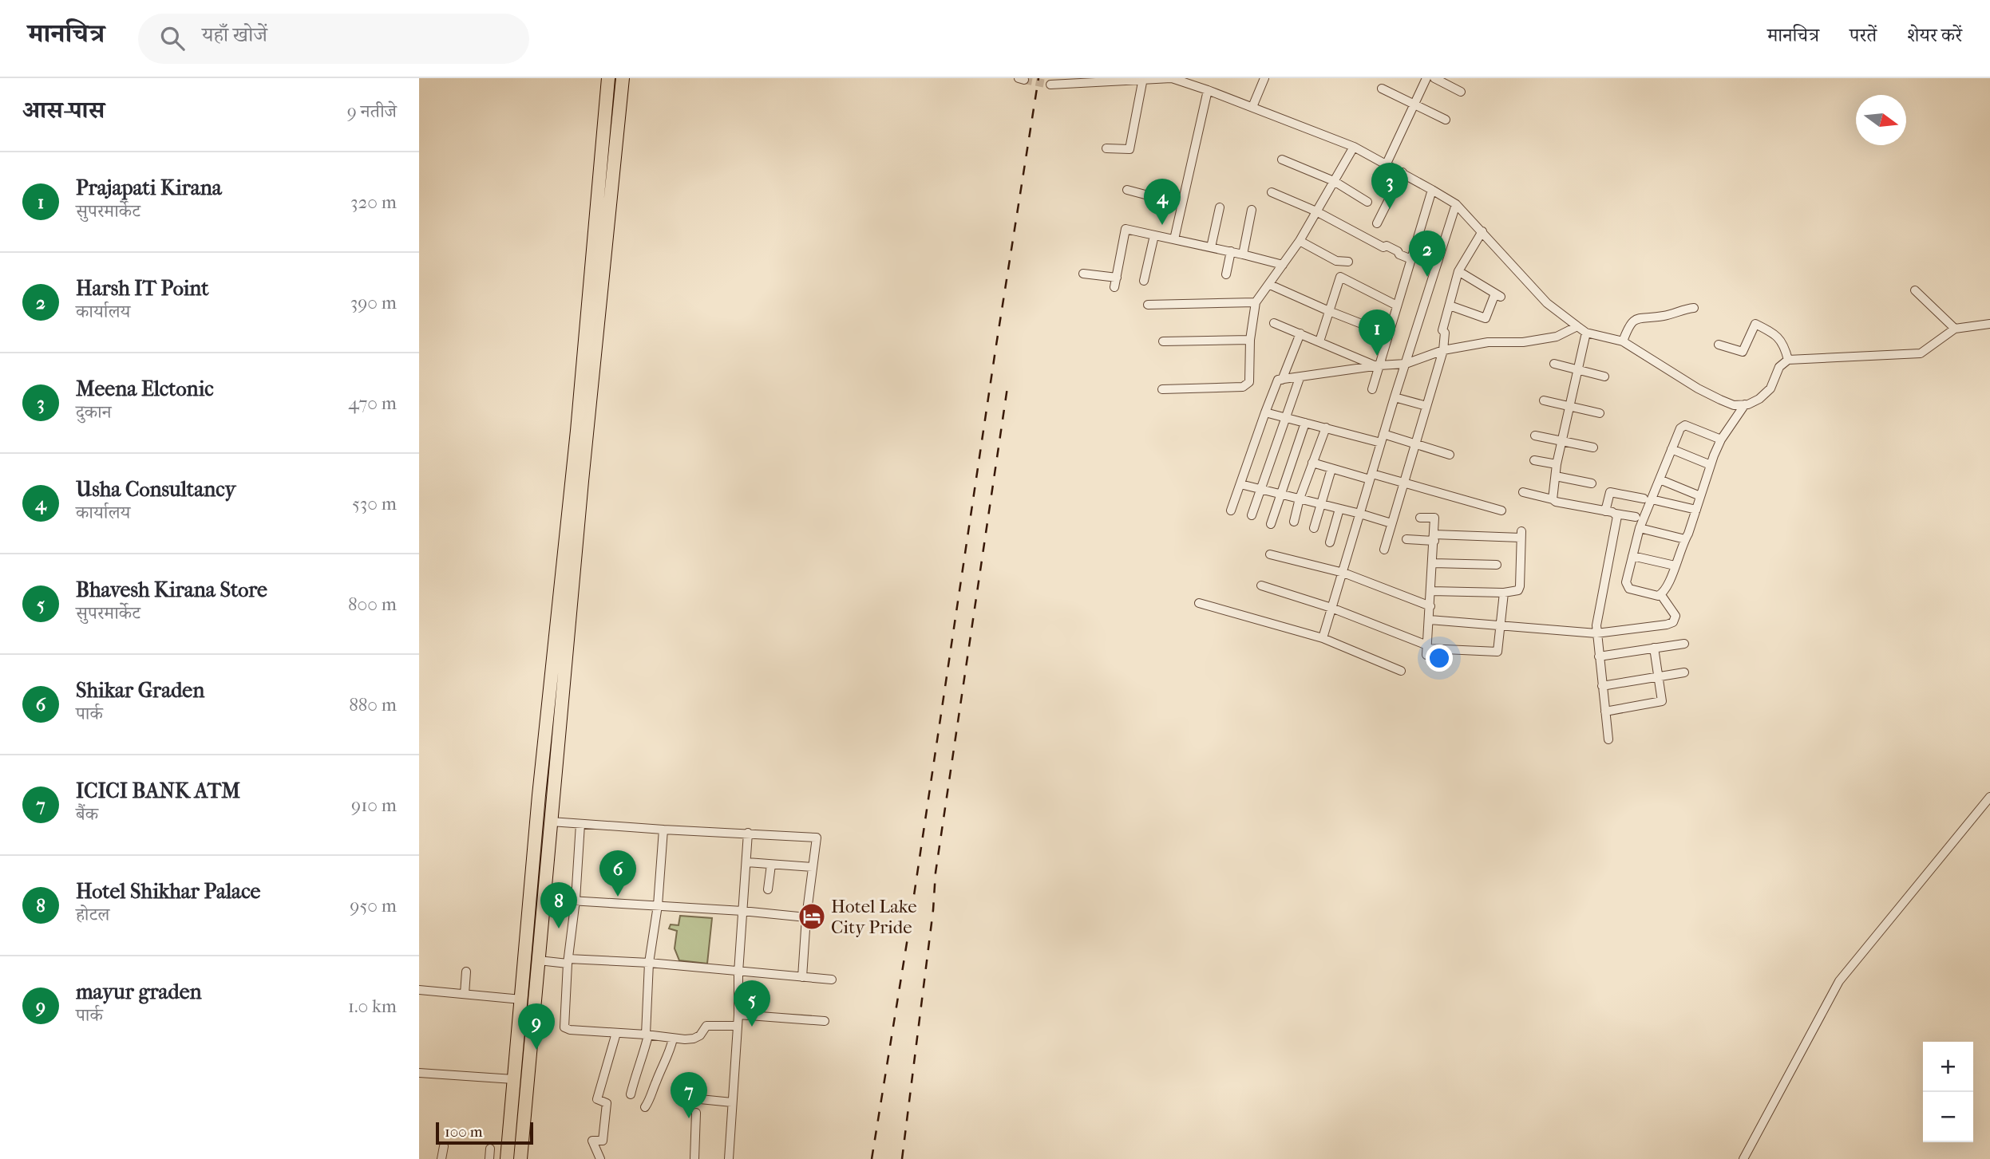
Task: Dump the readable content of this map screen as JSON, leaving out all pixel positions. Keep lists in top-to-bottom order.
{
  "places": {
    "hotel": ["Hotel Lake City Pride"]
  },
  "scale_bar": "100 m",
  "north": "right",
  "page": {
    "header": "मानचित्र",
    "search": "यहाँ खोजें",
    "nav": ["मानचित्र", "परतें", "शेयर करें"],
    "heading": ["आस-पास", "9 नतीजे"],
    "list": [
      {
        "mark": "1",
        "name": "Prajapati Kirana",
        "note": "सुपरमार्केट",
        "value": "320 m"
      },
      {
        "mark": "2",
        "name": "Harsh IT Point",
        "note": "कार्यालय",
        "value": "390 m"
      },
      {
        "mark": "3",
        "name": "Meena Elctonic",
        "note": "दुकान",
        "value": "470 m"
      },
      {
        "mark": "4",
        "name": "Usha Consultancy",
        "note": "कार्यालय",
        "value": "530 m"
      },
      {
        "mark": "5",
        "name": "Bhavesh Kirana Store",
        "note": "सुपरमार्केट",
        "value": "800 m"
      },
      {
        "mark": "6",
        "name": "Shikar Graden",
        "note": "पार्क",
        "value": "880 m"
      },
      {
        "mark": "7",
        "name": "ICICI BANK ATM",
        "note": "बैंक",
        "value": "910 m"
      },
      {
        "mark": "8",
        "name": "Hotel Shikhar Palace",
        "note": "होटल",
        "value": "950 m"
      },
      {
        "mark": "9",
        "name": "mayur graden",
        "note": "पार्क",
        "value": "1.0 km"
      }
    ],
    "pins": [
      "3",
      "4",
      "2",
      "1",
      "6",
      "8",
      "5",
      "9",
      "7"
    ],
    "map_buttons": ["+", "−"],
    "scale": "100 m"
  }
}
